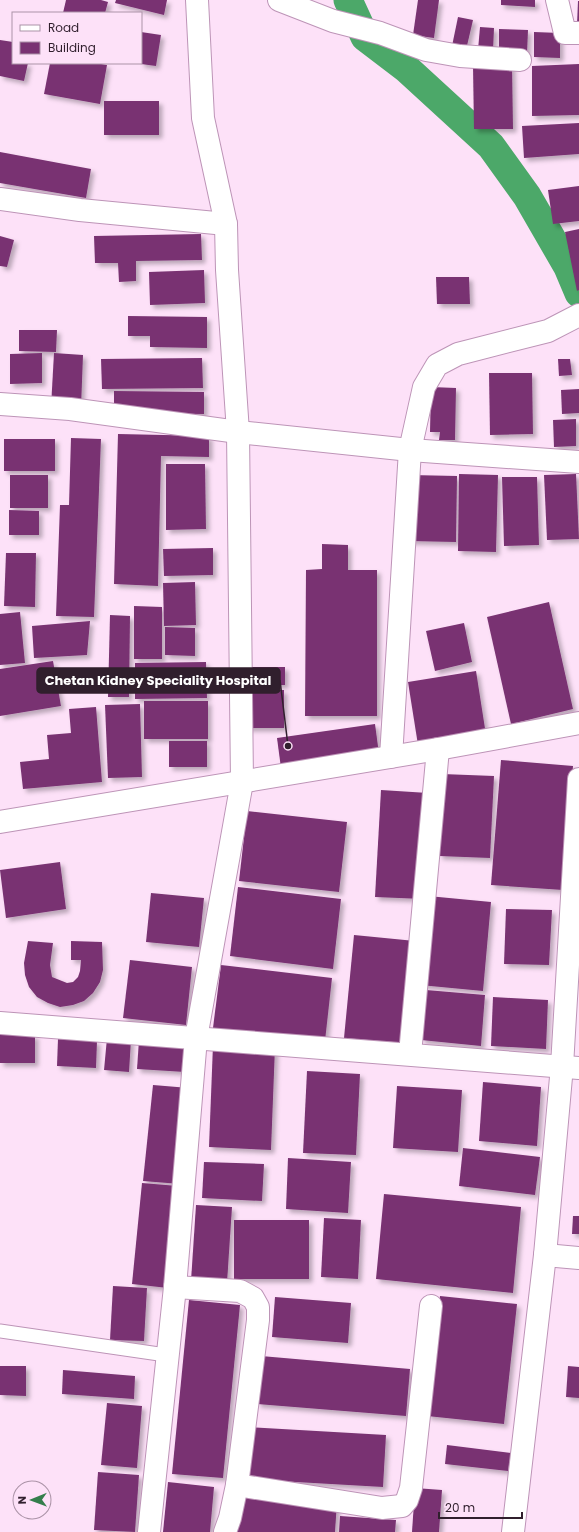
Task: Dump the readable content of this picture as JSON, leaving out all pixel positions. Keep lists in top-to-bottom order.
{
  "places": ["Chetan Kidney Speciality Hospital"],
  "legend": ["Road", "Building"],
  "scale_bar": "20 m",
  "north": "left"
}
